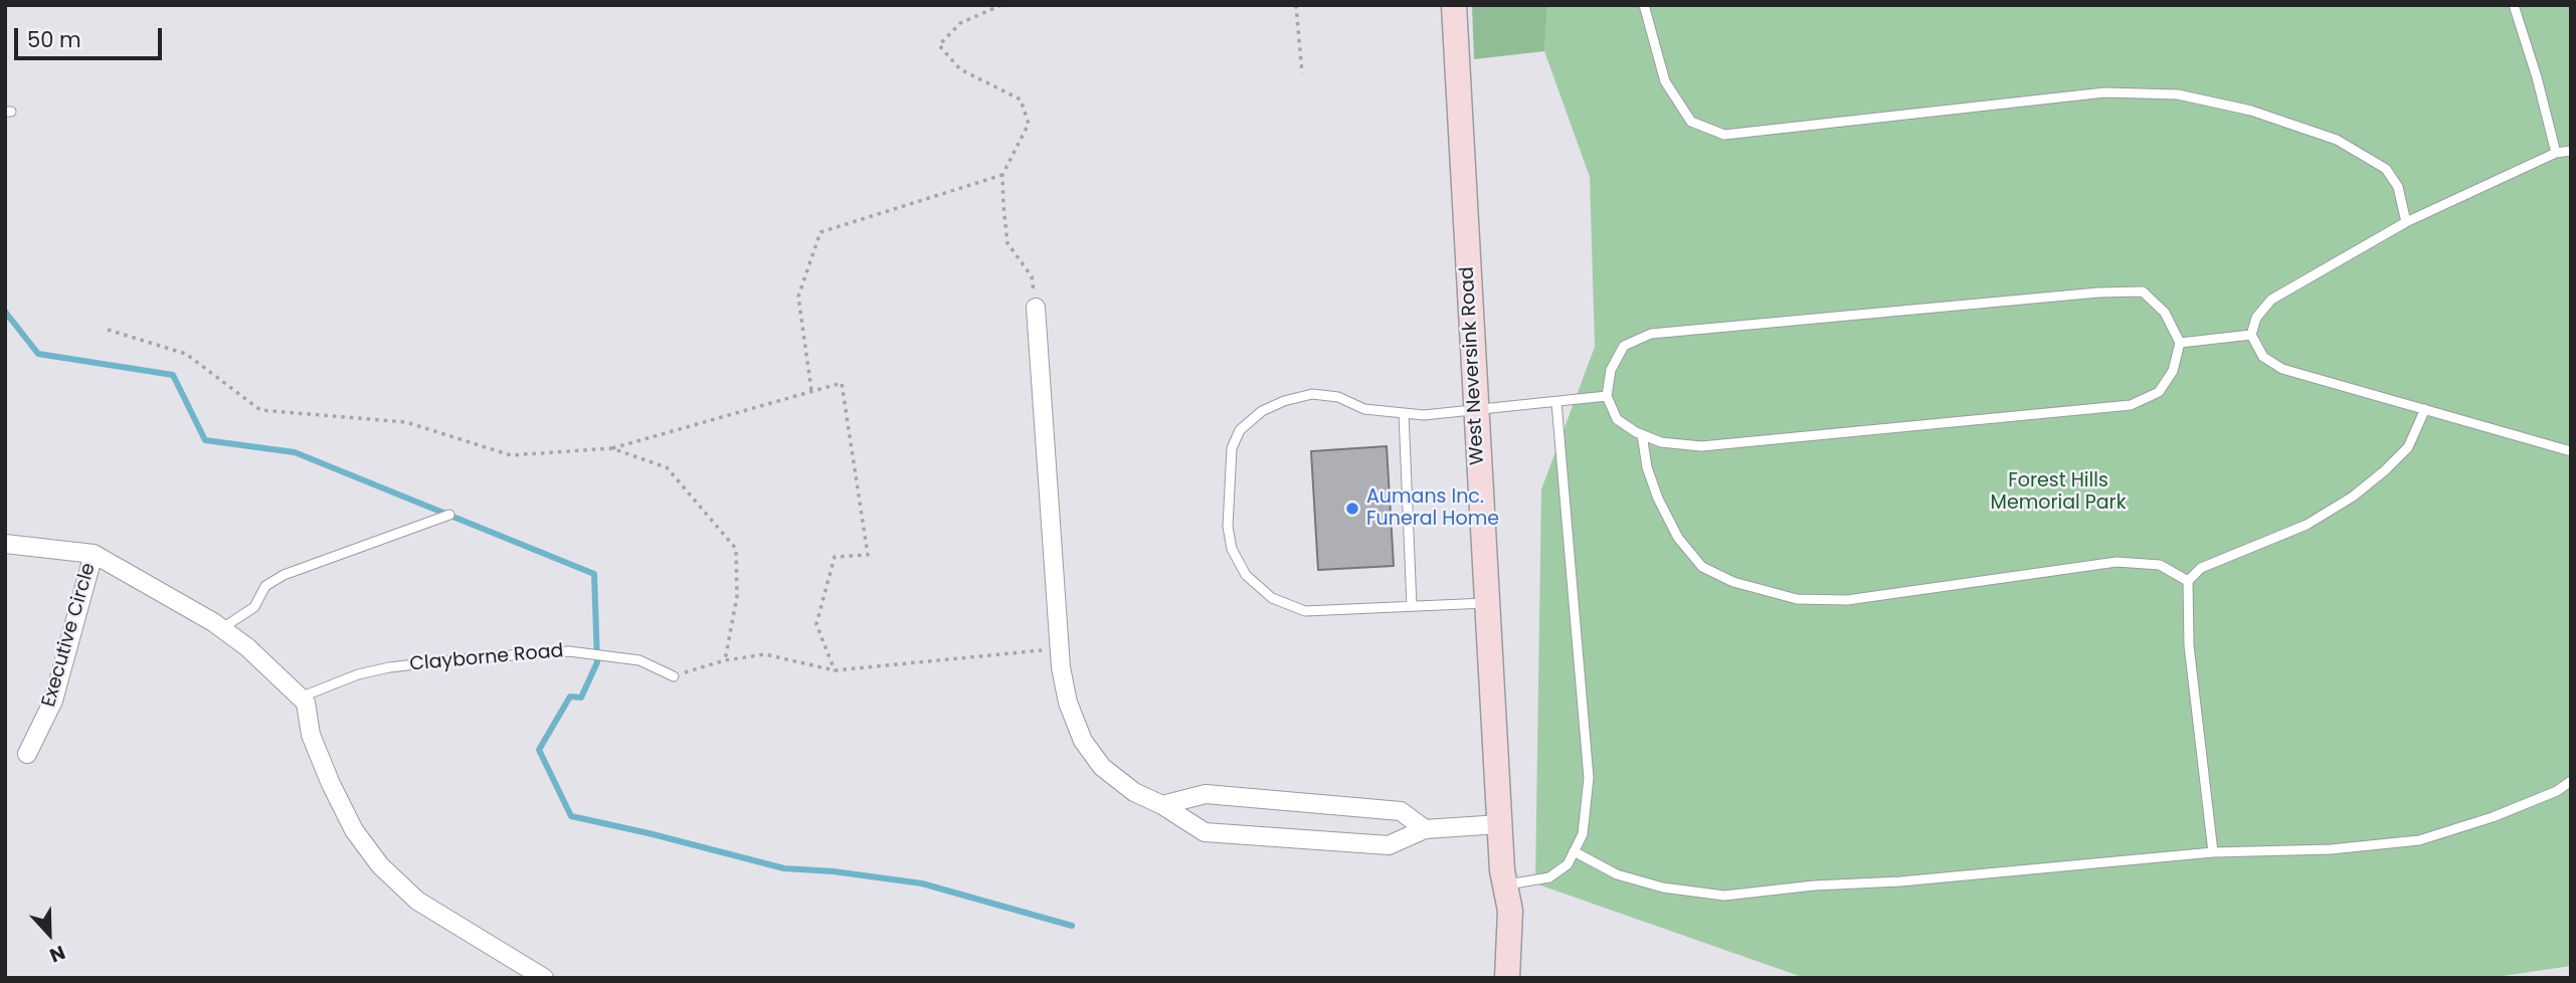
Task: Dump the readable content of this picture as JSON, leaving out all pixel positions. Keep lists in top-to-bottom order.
{
  "streets": {
    "street": ["West Neversink Road", "Executive Circle"],
    "lane": ["Clayborne Road"]
  },
  "parks": ["Forest Hills Memorial Park"],
  "places": ["Aumans Inc. Funeral Home"],
  "scale_bar": "50 m",
  "north": "bottom"
}
